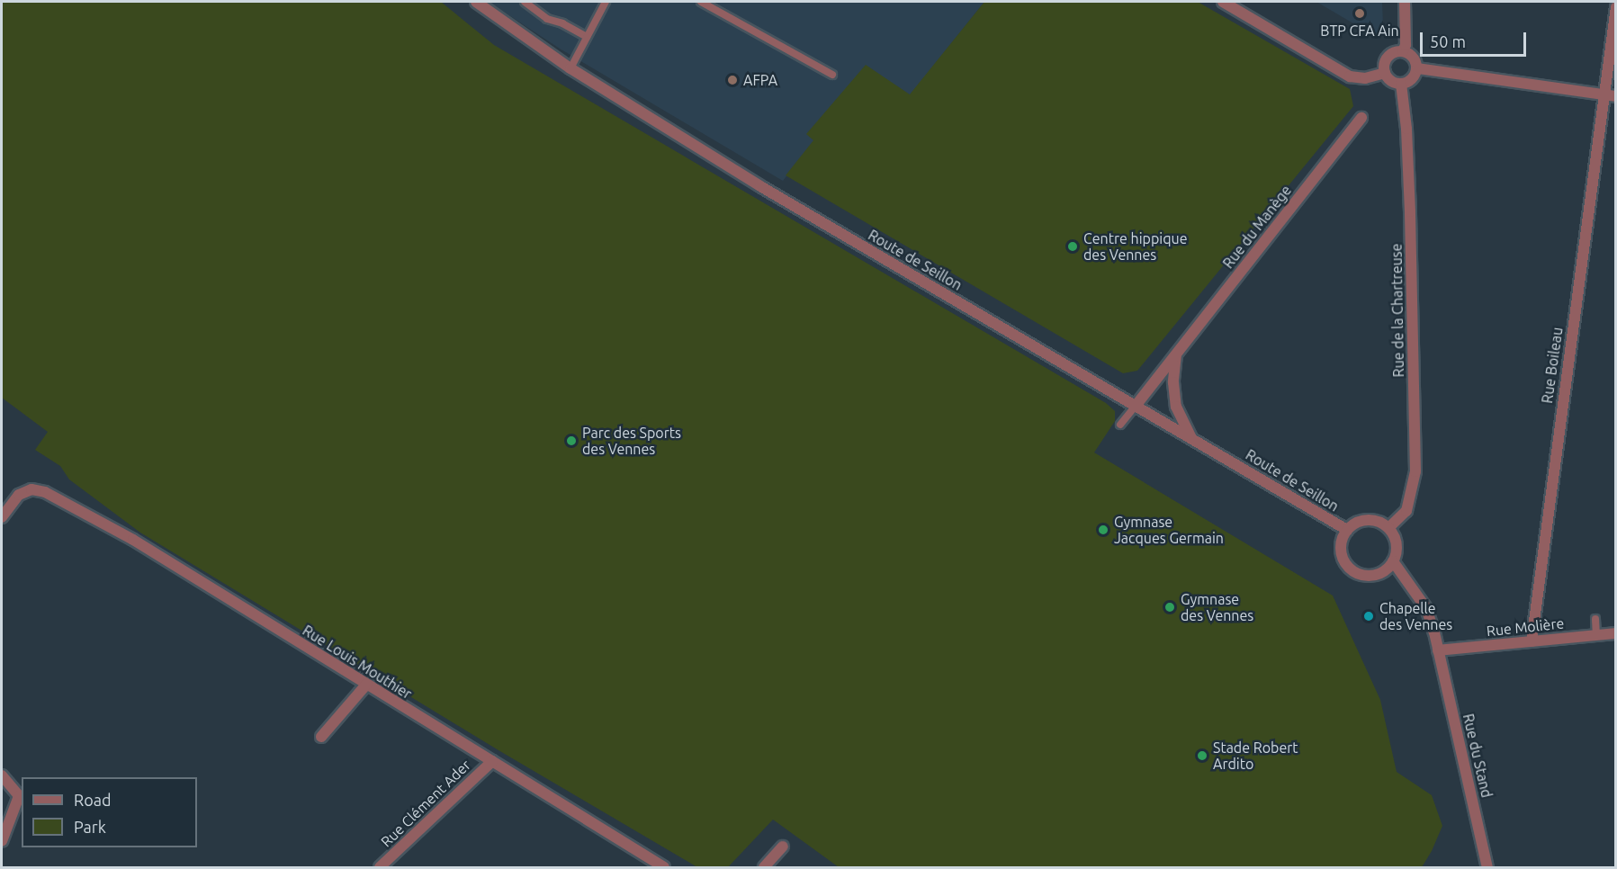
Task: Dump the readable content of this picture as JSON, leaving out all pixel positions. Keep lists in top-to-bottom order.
{
  "streets": {
    "street": [
      "Rue du Manège",
      "Route de Seillon",
      "Rue de la Chartreuse",
      "Rue Boileau",
      "Rue Molière",
      "Rue Louis Mouthier",
      "Rue du Stand",
      "Rue Clément Ader"
    ]
  },
  "crossings": [
    ["Rue du Manège", "Route de Seillon"],
    ["Route de Seillon", "Rue de la Chartreuse"],
    ["Rue Boileau", "Rue Molière"],
    ["Rue Molière", "Rue du Stand"],
    ["Rue Louis Mouthier", "Rue Clément Ader"]
  ],
  "places": [
    "BTP CFA Ain",
    "AFPA",
    "Centre hippique des Vennes",
    "Parc des Sports des Vennes",
    "Gymnase Jacques Germain",
    "Gymnase des Vennes",
    "Chapelle des Vennes",
    "Stade Robert Ardito"
  ],
  "legend": ["Road", "Park"],
  "scale_bar": "50 m"
}
